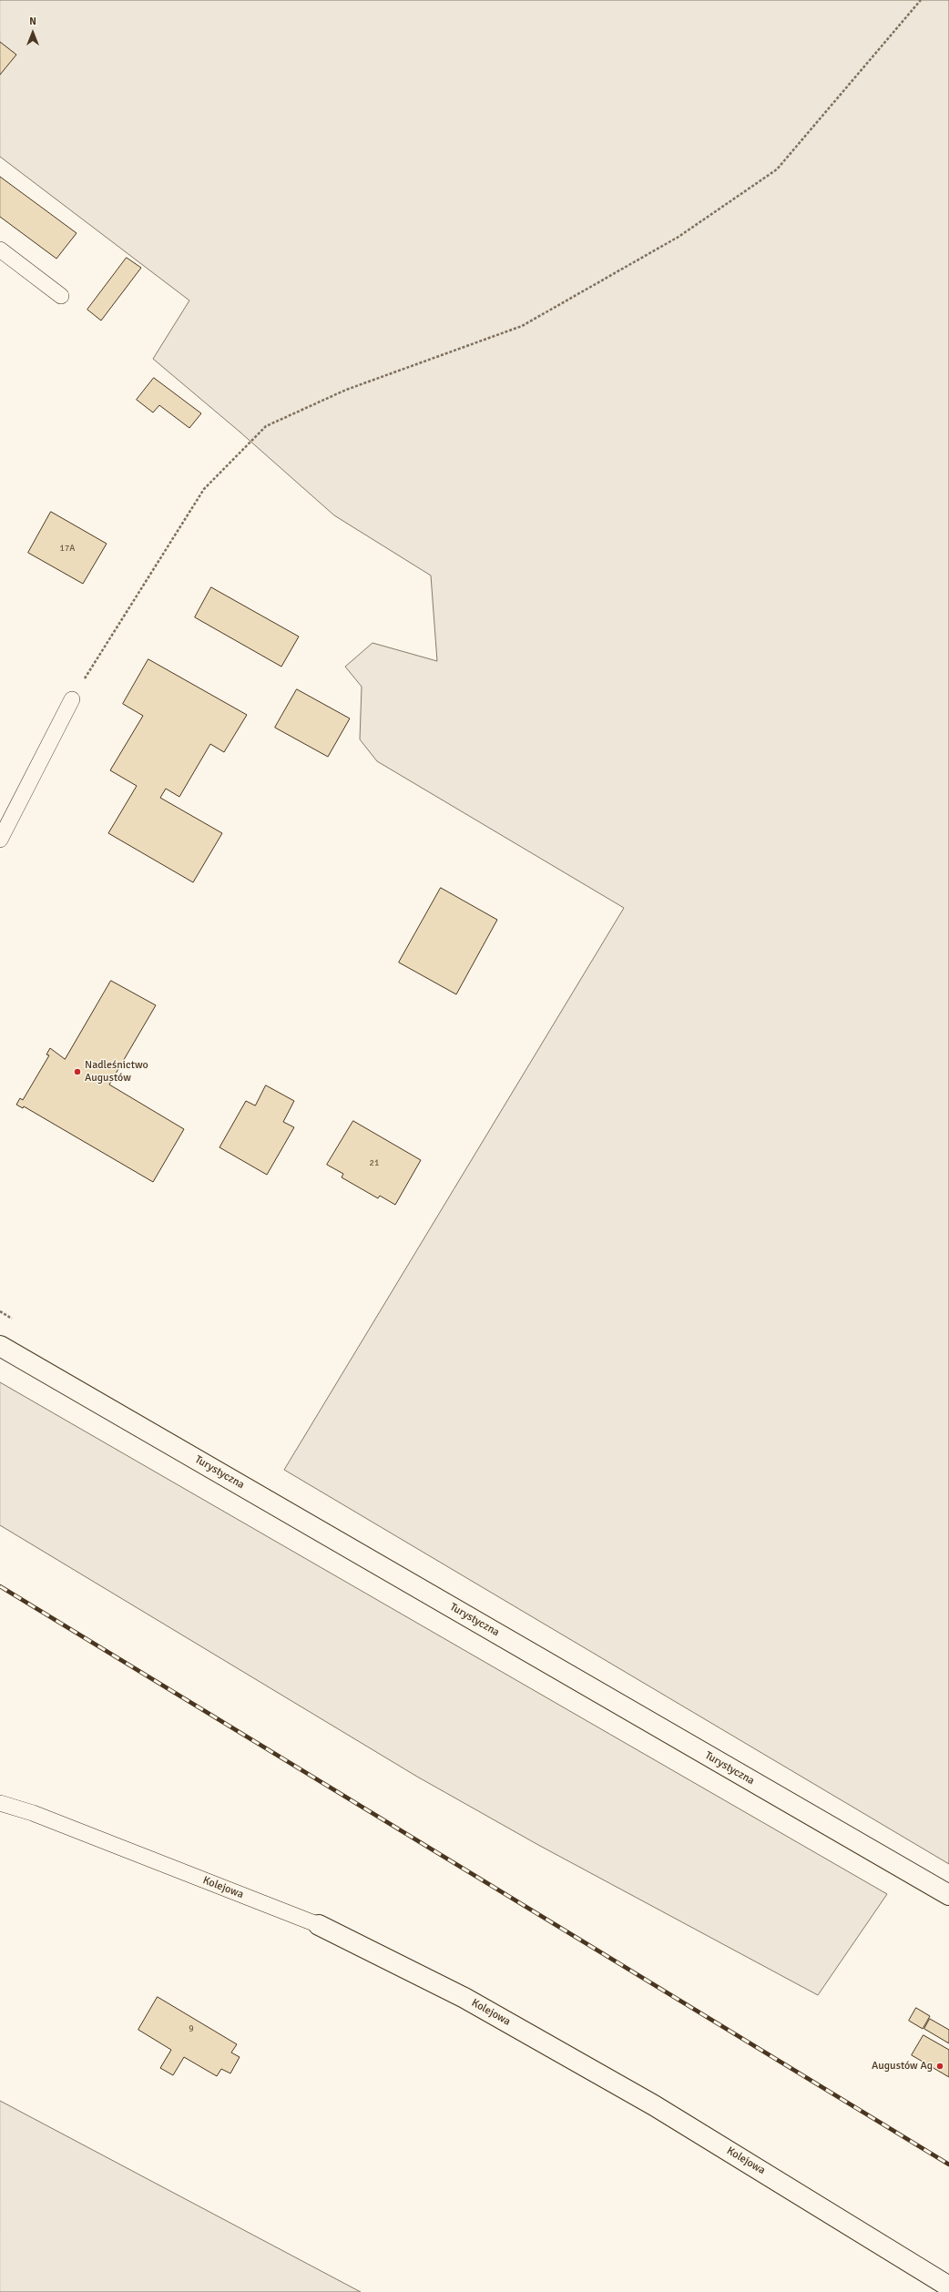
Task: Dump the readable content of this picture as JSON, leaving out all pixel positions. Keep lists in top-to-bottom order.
{
  "streets": {
    "street": ["Turystyczna", "Kolejowa"]
  },
  "places": ["Nadleśnictwo Augustów", "Augustów Ag"],
  "house_numbers": ["17A", "21", "9"],
  "north": "top"
}
